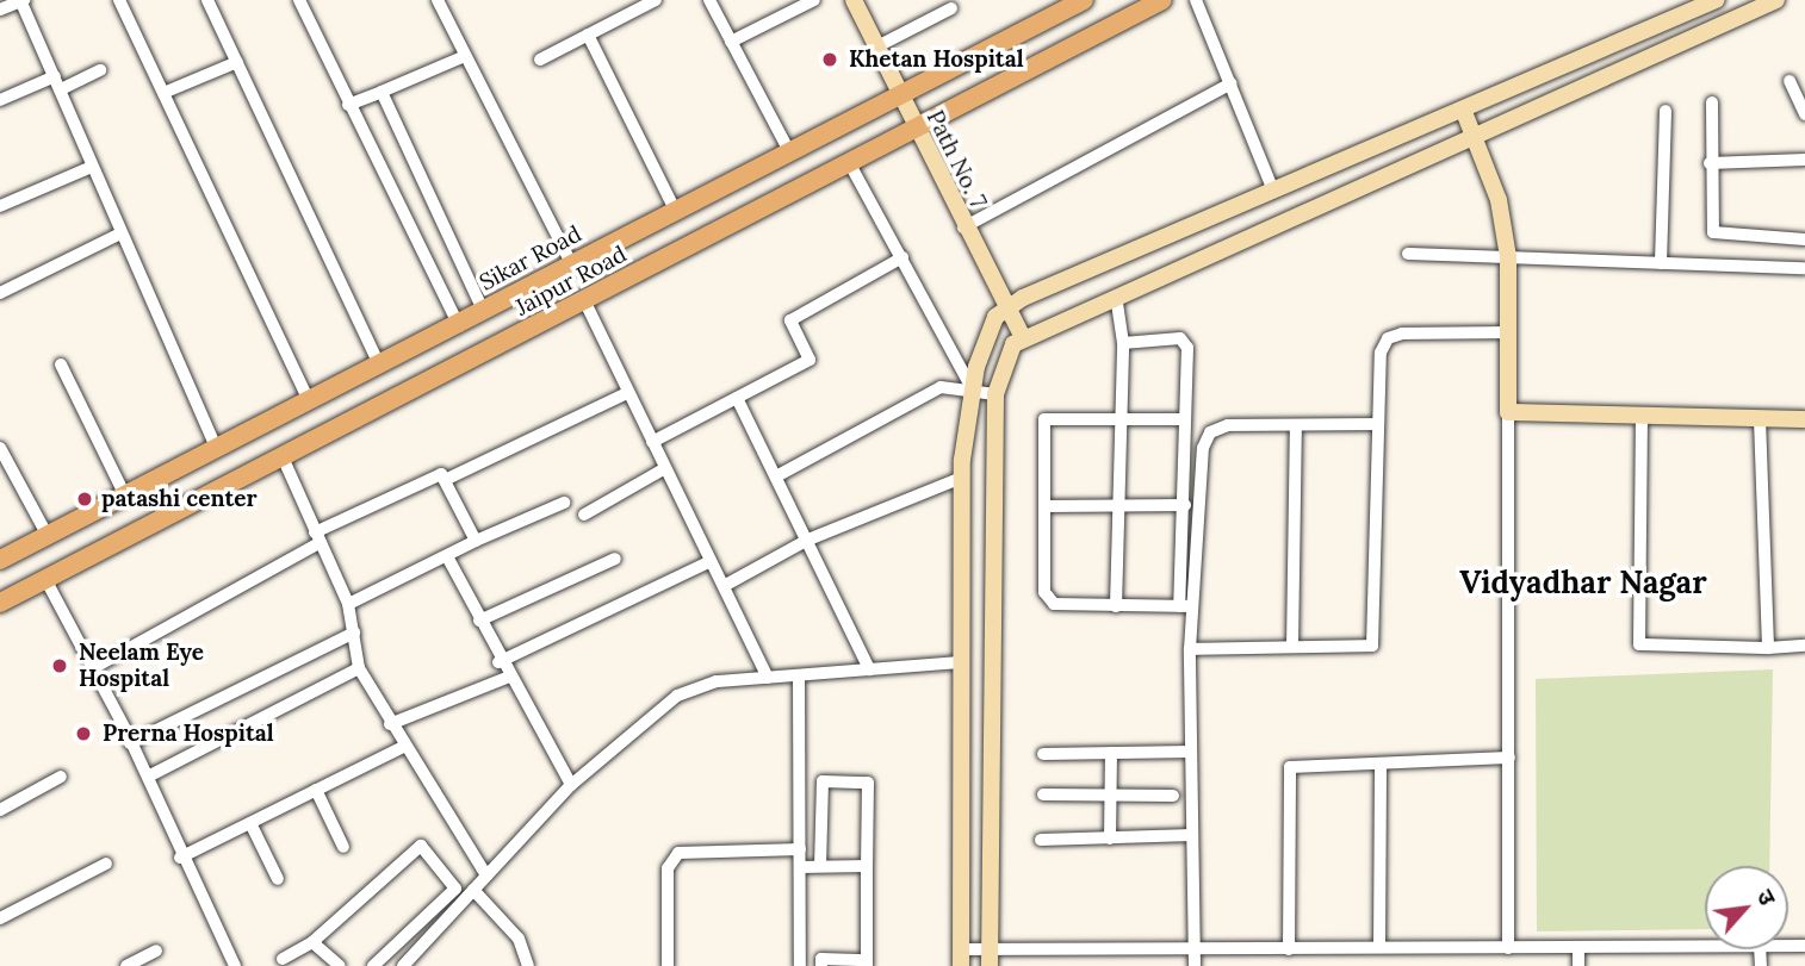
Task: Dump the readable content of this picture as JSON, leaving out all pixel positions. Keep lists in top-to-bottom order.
{
  "streets": {
    "main road": ["Sikar Road", "Jaipur Road"],
    "street": ["Path No. 7"]
  },
  "crossings": [
    ["Path No. 7", "Sikar Road"],
    ["Path No. 7", "Jaipur Road"]
  ],
  "districts": ["Vidyadhar Nagar"],
  "places": [
    "Khetan Hospital",
    "patashi center",
    "Neelam Eye Hospital",
    "Prerna Hospital"
  ],
  "north": "top right"
}
